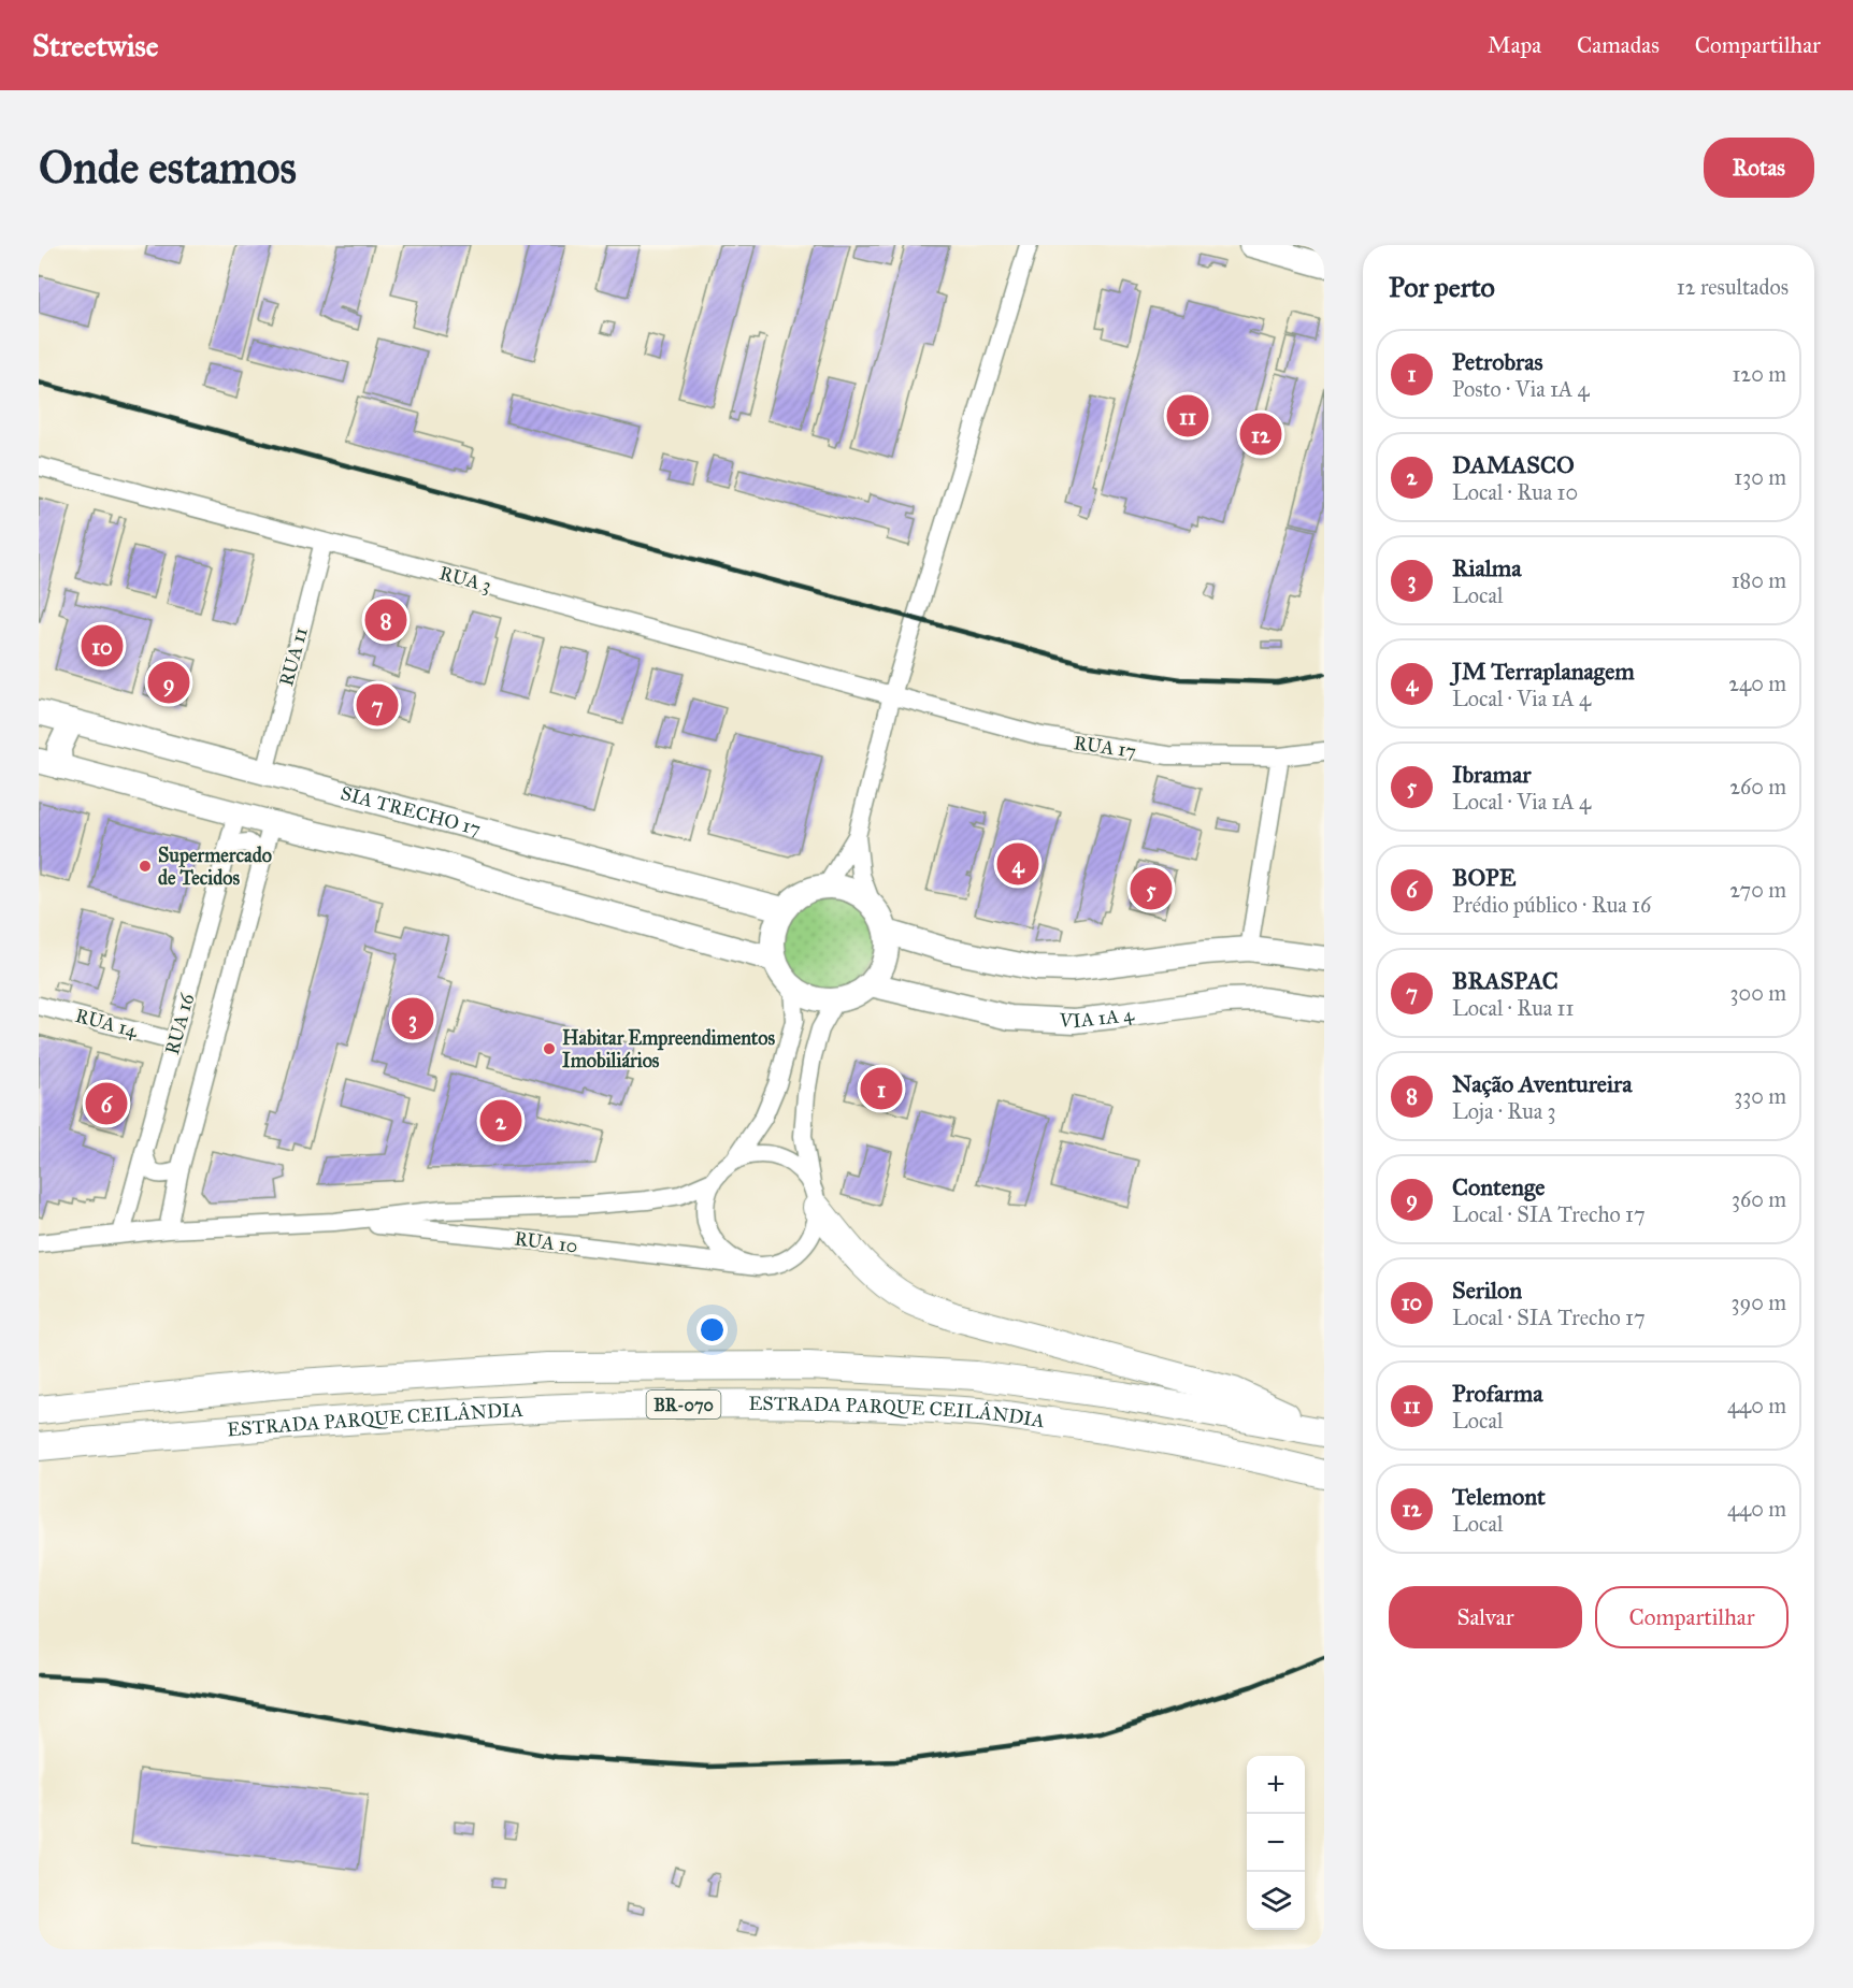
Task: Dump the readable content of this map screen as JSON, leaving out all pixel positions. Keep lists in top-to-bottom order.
{
  "streets": {
    "highway": ["BR-070", "ESTRADA PARQUE CEILÂNDIA"],
    "main road": ["SIA TRECHO 17", "VIA 1A 4"],
    "street": [
      "RUA 3",
      "RUA 11",
      "RUA 17",
      "RUA 14",
      "RUA 16",
      "RUA 10"
    ]
  },
  "crossings": [
    ["RUA 3", "RUA 11"],
    ["RUA 3", "RUA 17"],
    ["RUA 11", "SIA TRECHO 17"],
    ["SIA TRECHO 17", "VIA 1A 4"],
    ["RUA 14", "RUA 16"],
    ["RUA 16", "RUA 10"]
  ],
  "places": ["Supermercado de Tecidos", "Habitar Empreendimentos Imobiliários"],
  "page": {
    "header": "Streetwise",
    "nav": ["Mapa", "Camadas", "Compartilhar"],
    "buttons": [
      "Rotas",
      ["Salvar", "Compartilhar"]
    ],
    "title": "Onde estamos",
    "heading": ["Por perto", "12 resultados"],
    "list": [
      {
        "mark": "1",
        "name": "Petrobras",
        "note": "Posto · Via 1A 4",
        "value": "120 m"
      },
      {
        "mark": "2",
        "name": "DAMASCO",
        "note": "Local · Rua 10",
        "value": "130 m"
      },
      {
        "mark": "3",
        "name": "Rialma",
        "note": "Local",
        "value": "180 m"
      },
      {
        "mark": "4",
        "name": "JM Terraplanagem",
        "note": "Local · Via 1A 4",
        "value": "240 m"
      },
      {
        "mark": "5",
        "name": "Ibramar",
        "note": "Local · Via 1A 4",
        "value": "260 m"
      },
      {
        "mark": "6",
        "name": "BOPE",
        "note": "Prédio público · Rua 16",
        "value": "270 m"
      },
      {
        "mark": "7",
        "name": "BRASPAC",
        "note": "Local · Rua 11",
        "value": "300 m"
      },
      {
        "mark": "8",
        "name": "Nação Aventureira",
        "note": "Loja · Rua 3",
        "value": "330 m"
      },
      {
        "mark": "9",
        "name": "Contenge",
        "note": "Local · SIA Trecho 17",
        "value": "360 m"
      },
      {
        "mark": "10",
        "name": "Serilon",
        "note": "Local · SIA Trecho 17",
        "value": "390 m"
      },
      {
        "mark": "11",
        "name": "Profarma",
        "note": "Local",
        "value": "440 m"
      },
      {
        "mark": "12",
        "name": "Telemont",
        "note": "Local",
        "value": "440 m"
      }
    ],
    "pins": [
      "11",
      "12",
      "8",
      "10",
      "9",
      "7",
      "4",
      "5",
      "3",
      "1",
      "6",
      "2"
    ],
    "map_buttons": ["+", "−"]
  }
}
